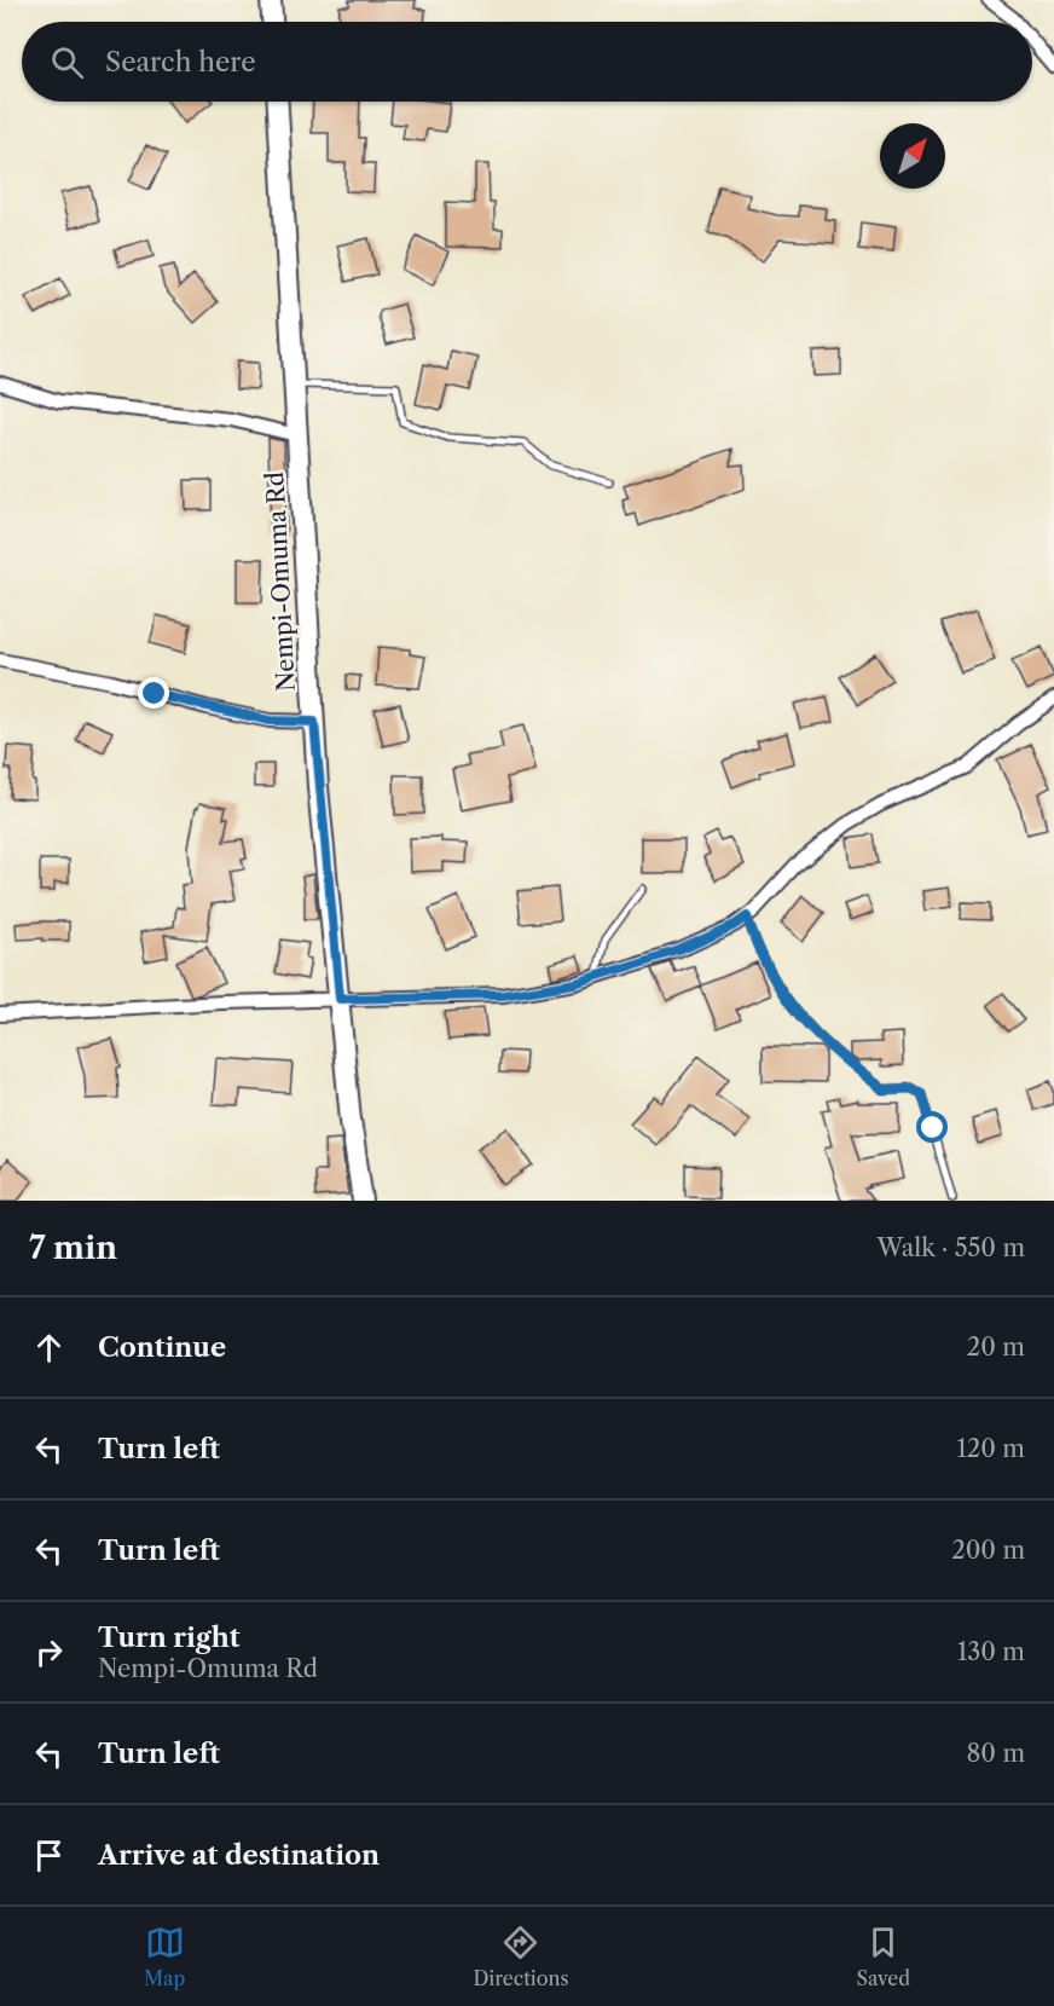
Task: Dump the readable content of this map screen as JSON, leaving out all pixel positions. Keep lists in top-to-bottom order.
{
  "streets": {
    "street": ["Nempi-Omuma Rd"]
  },
  "north": "top right",
  "page": {
    "search": "Search here",
    "heading": ["7 min", "Walk · 550 m"],
    "list": [
      ["Continue", "20 m"],
      ["Turn left", "120 m"],
      ["Turn left", "200 m"],
      ["Turn right", "Nempi-Omuma Rd", "130 m"],
      ["Turn left", "80 m"],
      "Arrive at destination"
    ],
    "nav": ["Map", "Directions", "Saved"]
  }
}
